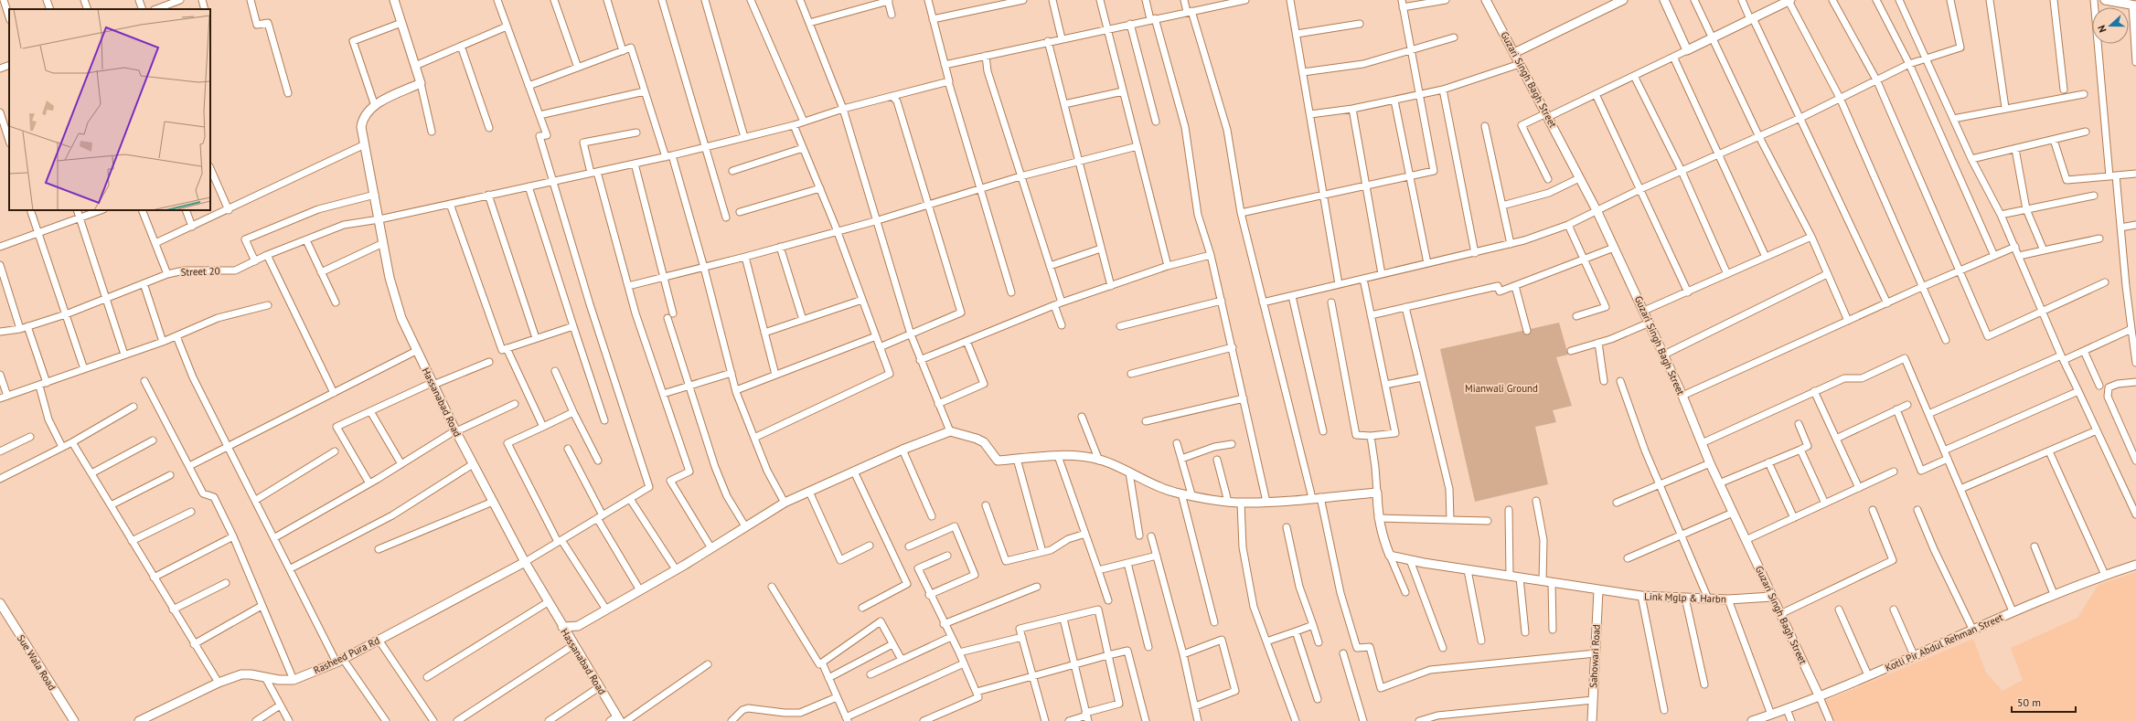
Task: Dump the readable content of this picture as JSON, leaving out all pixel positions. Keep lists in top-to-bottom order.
{
  "streets": {
    "street": [
      "Guzari Singh Bagh Street",
      "Street 20",
      "Hassanabad Road",
      "Link Mglp & Harbn",
      "Kotli Pir Abdul Rehman Street",
      "Rasheed Pura Rd",
      "Sahowari Road",
      "Sue Wala Road"
    ]
  },
  "crossings": [
    ["Guzari Singh Bagh Street", "Link Mglp & Harbn"],
    ["Guzari Singh Bagh Street", "Kotli Pir Abdul Rehman Street"],
    ["Street 20", "Hassanabad Road"],
    ["Hassanabad Road", "Rasheed Pura Rd"],
    ["Link Mglp & Harbn", "Sahowari Road"]
  ],
  "parks": ["Mianwali Ground"],
  "scale_bar": "50 m",
  "north": "left"
}
